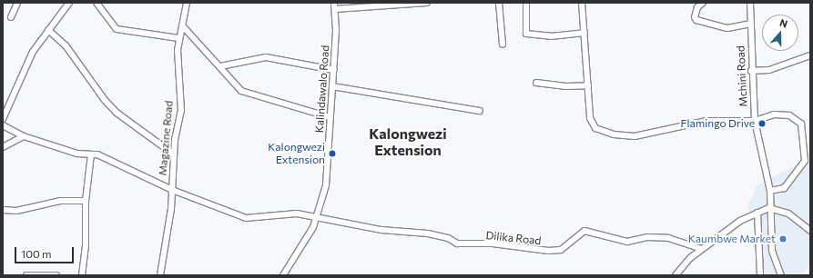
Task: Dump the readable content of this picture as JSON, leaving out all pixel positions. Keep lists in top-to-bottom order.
{
  "streets": {
    "street": [
      "Mchini Road",
      "Kalindawalo Road",
      "Magazine Road",
      "Dilika Road"
    ]
  },
  "crossings": [
    ["Kalindawalo Road", "Dilika Road"]
  ],
  "districts": ["Kalongwezi Extension"],
  "places": ["Flamingo Drive", "Kalongwezi Extension", "Kaumbwe Market"],
  "scale_bar": "100 m",
  "north": "top"
}
